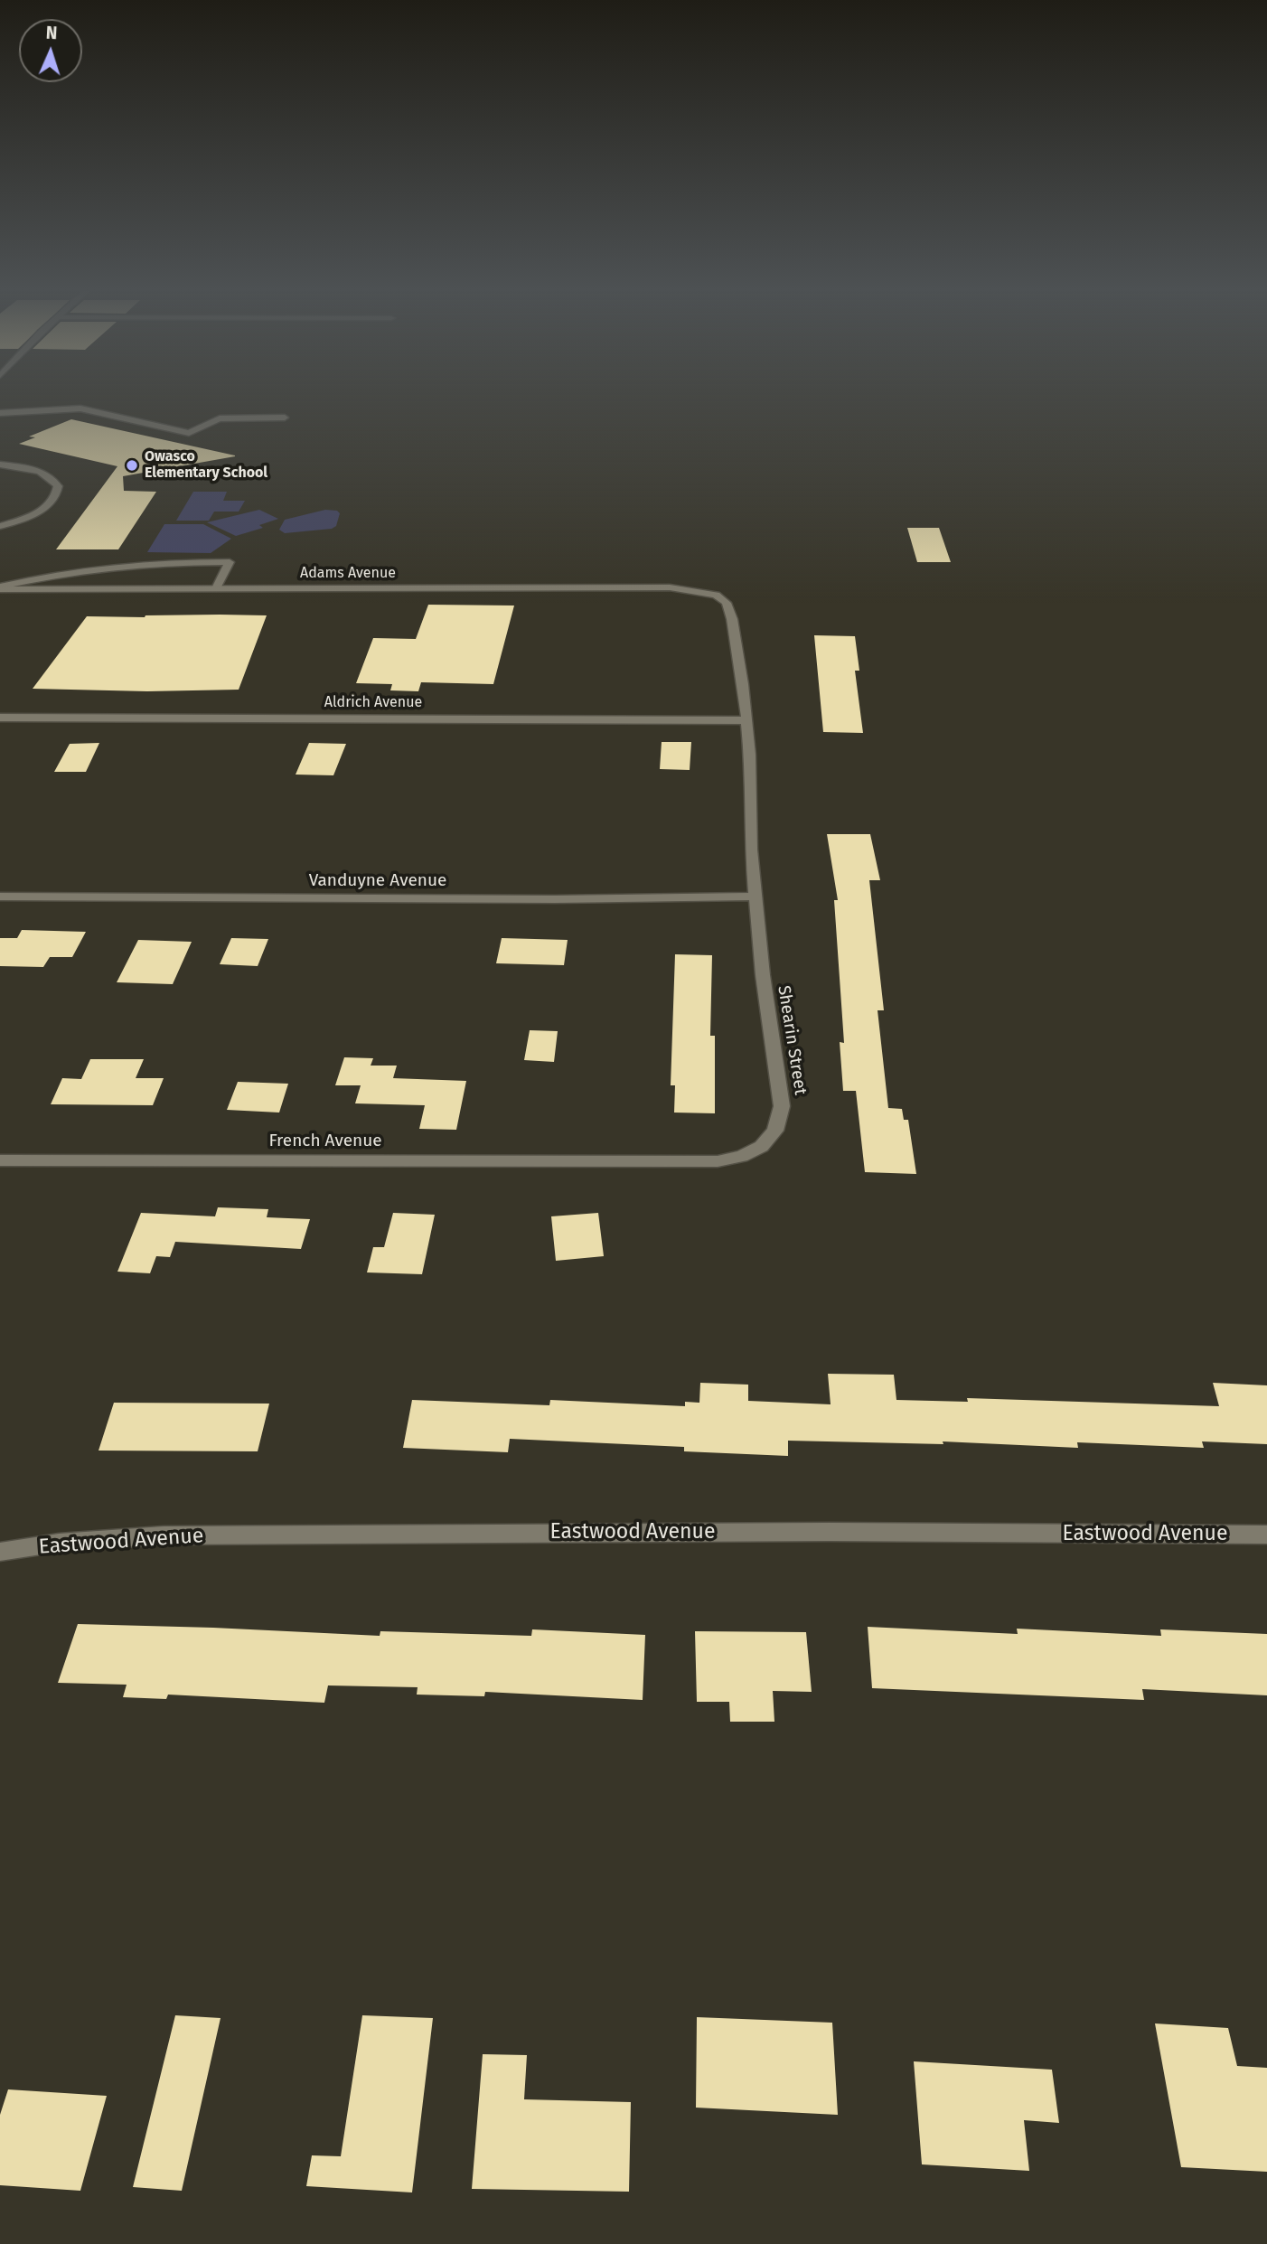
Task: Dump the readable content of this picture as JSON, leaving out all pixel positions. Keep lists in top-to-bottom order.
{
  "streets": {
    "street": [
      "Adams Avenue",
      "Aldrich Avenue",
      "Vanduyne Avenue",
      "Shearin Street",
      "French Avenue",
      "Eastwood Avenue"
    ]
  },
  "crossings": [
    ["Adams Avenue", "Aldrich Avenue"],
    ["Vanduyne Avenue", "Shearin Street"],
    ["Shearin Street", "French Avenue"]
  ],
  "places": ["Owasco Elementary School"],
  "north": "top"
}
